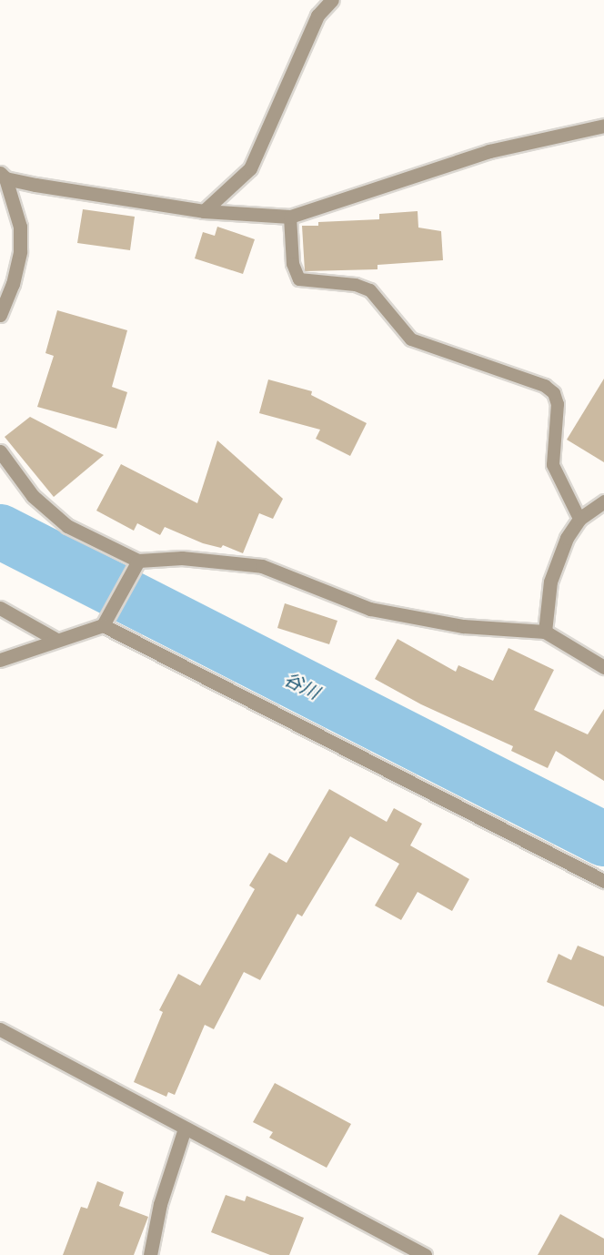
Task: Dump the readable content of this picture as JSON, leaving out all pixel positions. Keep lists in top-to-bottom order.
{
  "water": ["谷川"]
}
